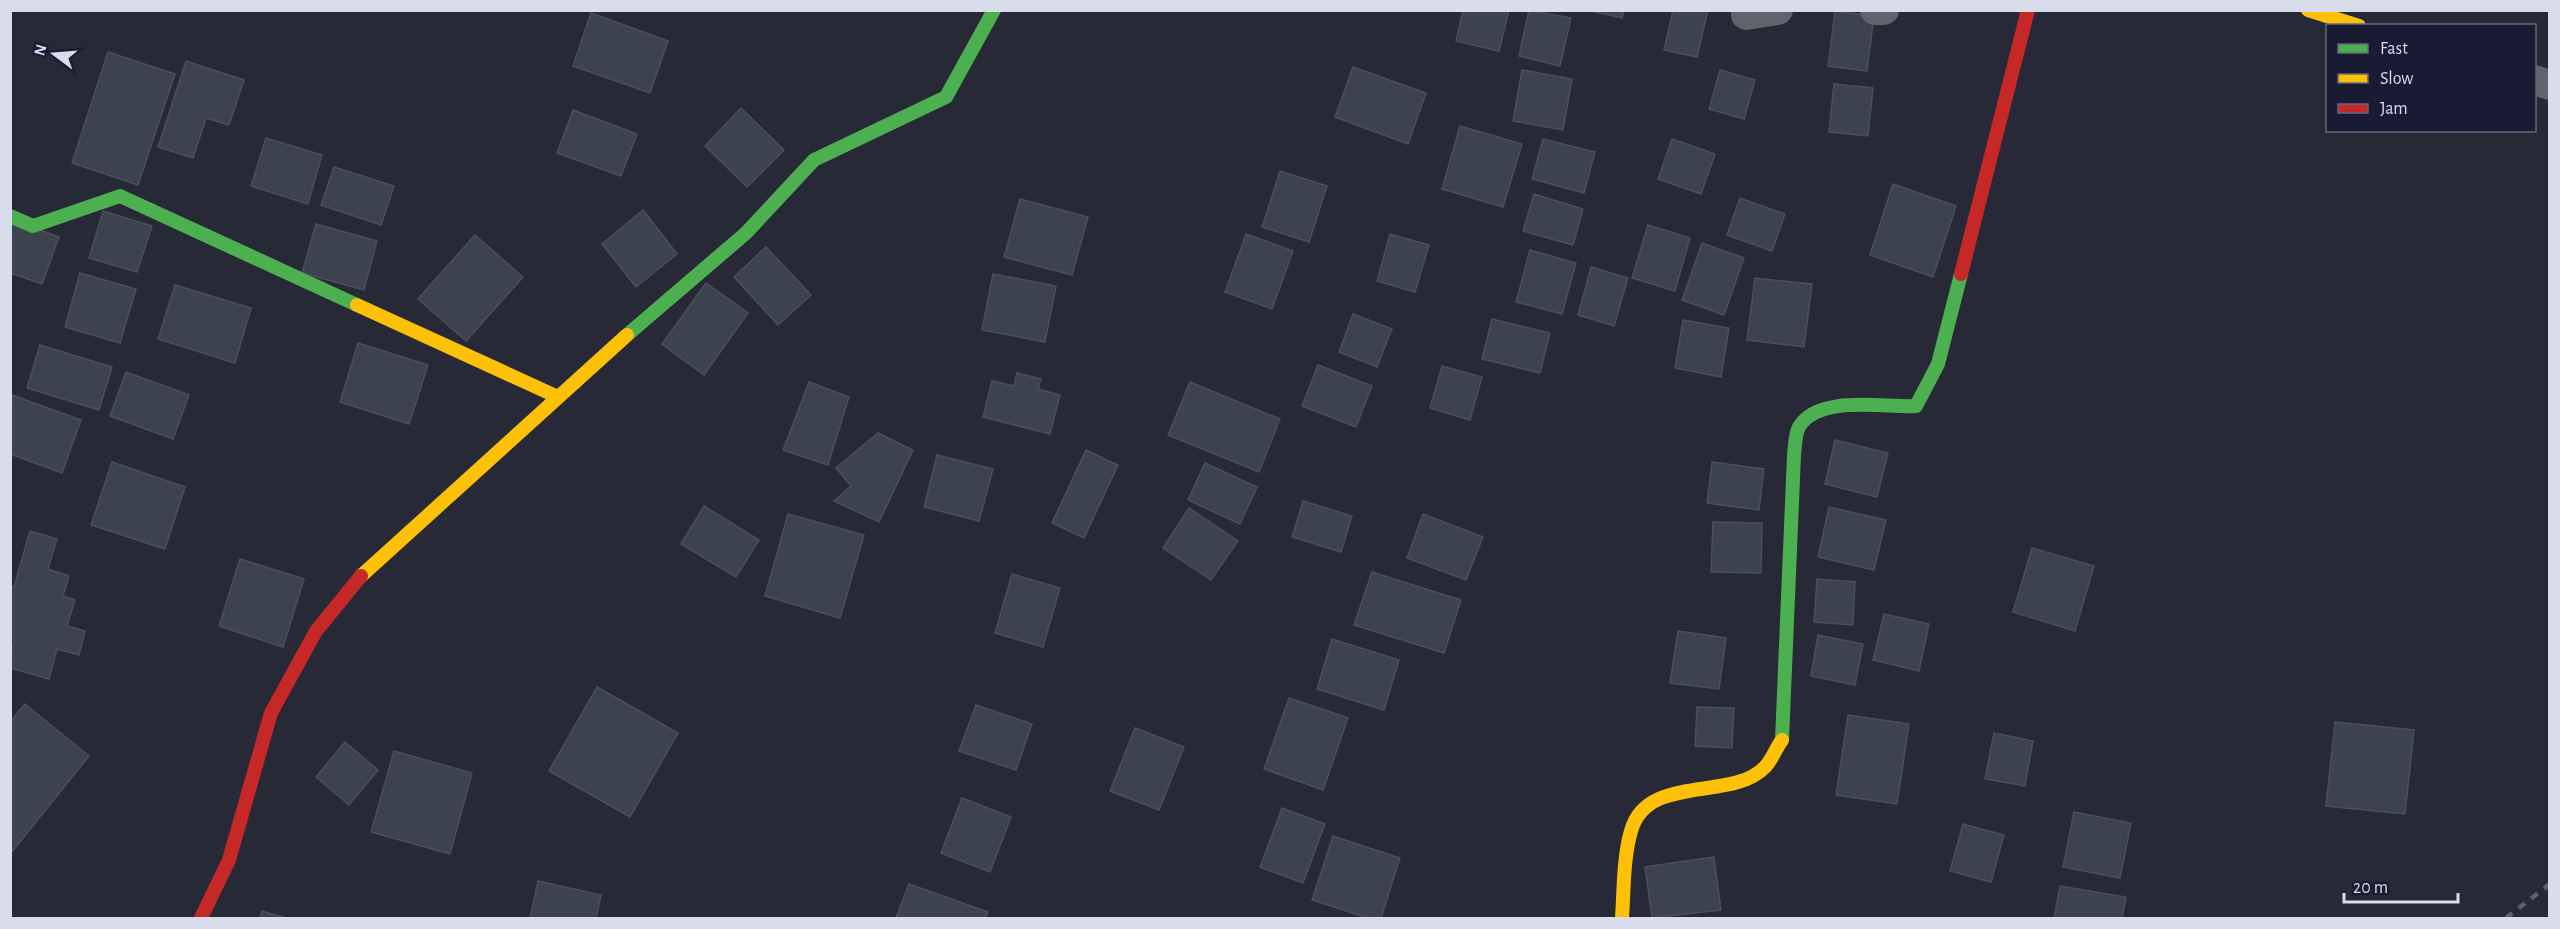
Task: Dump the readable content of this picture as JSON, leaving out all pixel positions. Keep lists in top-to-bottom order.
{
  "legend": ["Fast", "Slow", "Jam"],
  "scale_bar": "20 m",
  "north": "left"
}
